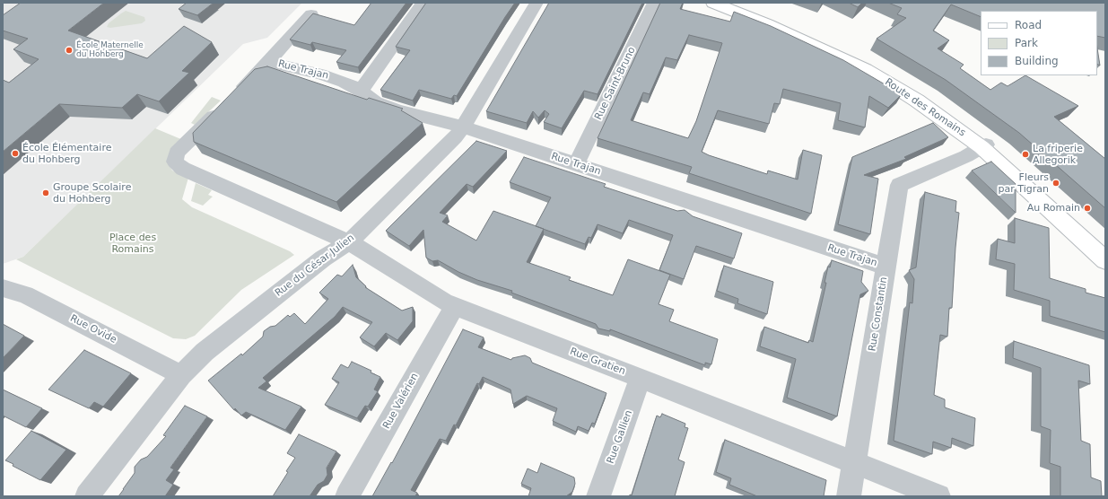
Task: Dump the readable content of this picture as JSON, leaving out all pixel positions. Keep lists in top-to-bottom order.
{
  "streets": {
    "main road": ["Route des Romains"],
    "street": [
      "Rue Trajan",
      "Rue Saint-Bruno",
      "Rue du César Julien",
      "Rue Constantin",
      "Rue Ovide",
      "Rue Gratien",
      "Rue Valérien",
      "Rue Gallien"
    ]
  },
  "crossings": [
    ["Rue Trajan", "Rue Saint-Bruno"],
    ["Rue Trajan", "Rue du César Julien"],
    ["Rue Trajan", "Rue Constantin"],
    ["Route des Romains", "Rue Constantin"],
    ["Rue du César Julien", "Rue Ovide"],
    ["Rue du César Julien", "Rue Gratien"],
    ["Rue Constantin", "Rue Gratien"],
    ["Rue Gratien", "Rue Valérien"],
    ["Rue Gratien", "Rue Gallien"]
  ],
  "parks": ["Place des Romains"],
  "places": [
    "École Maternelle du Hohberg",
    "École Élémentaire du Hohberg",
    "La friperie Allegorik",
    "Fleurs par Tigran",
    "Groupe Scolaire du Hohberg",
    "Au Romain"
  ],
  "legend": ["Road", "Park", "Building"]
}
